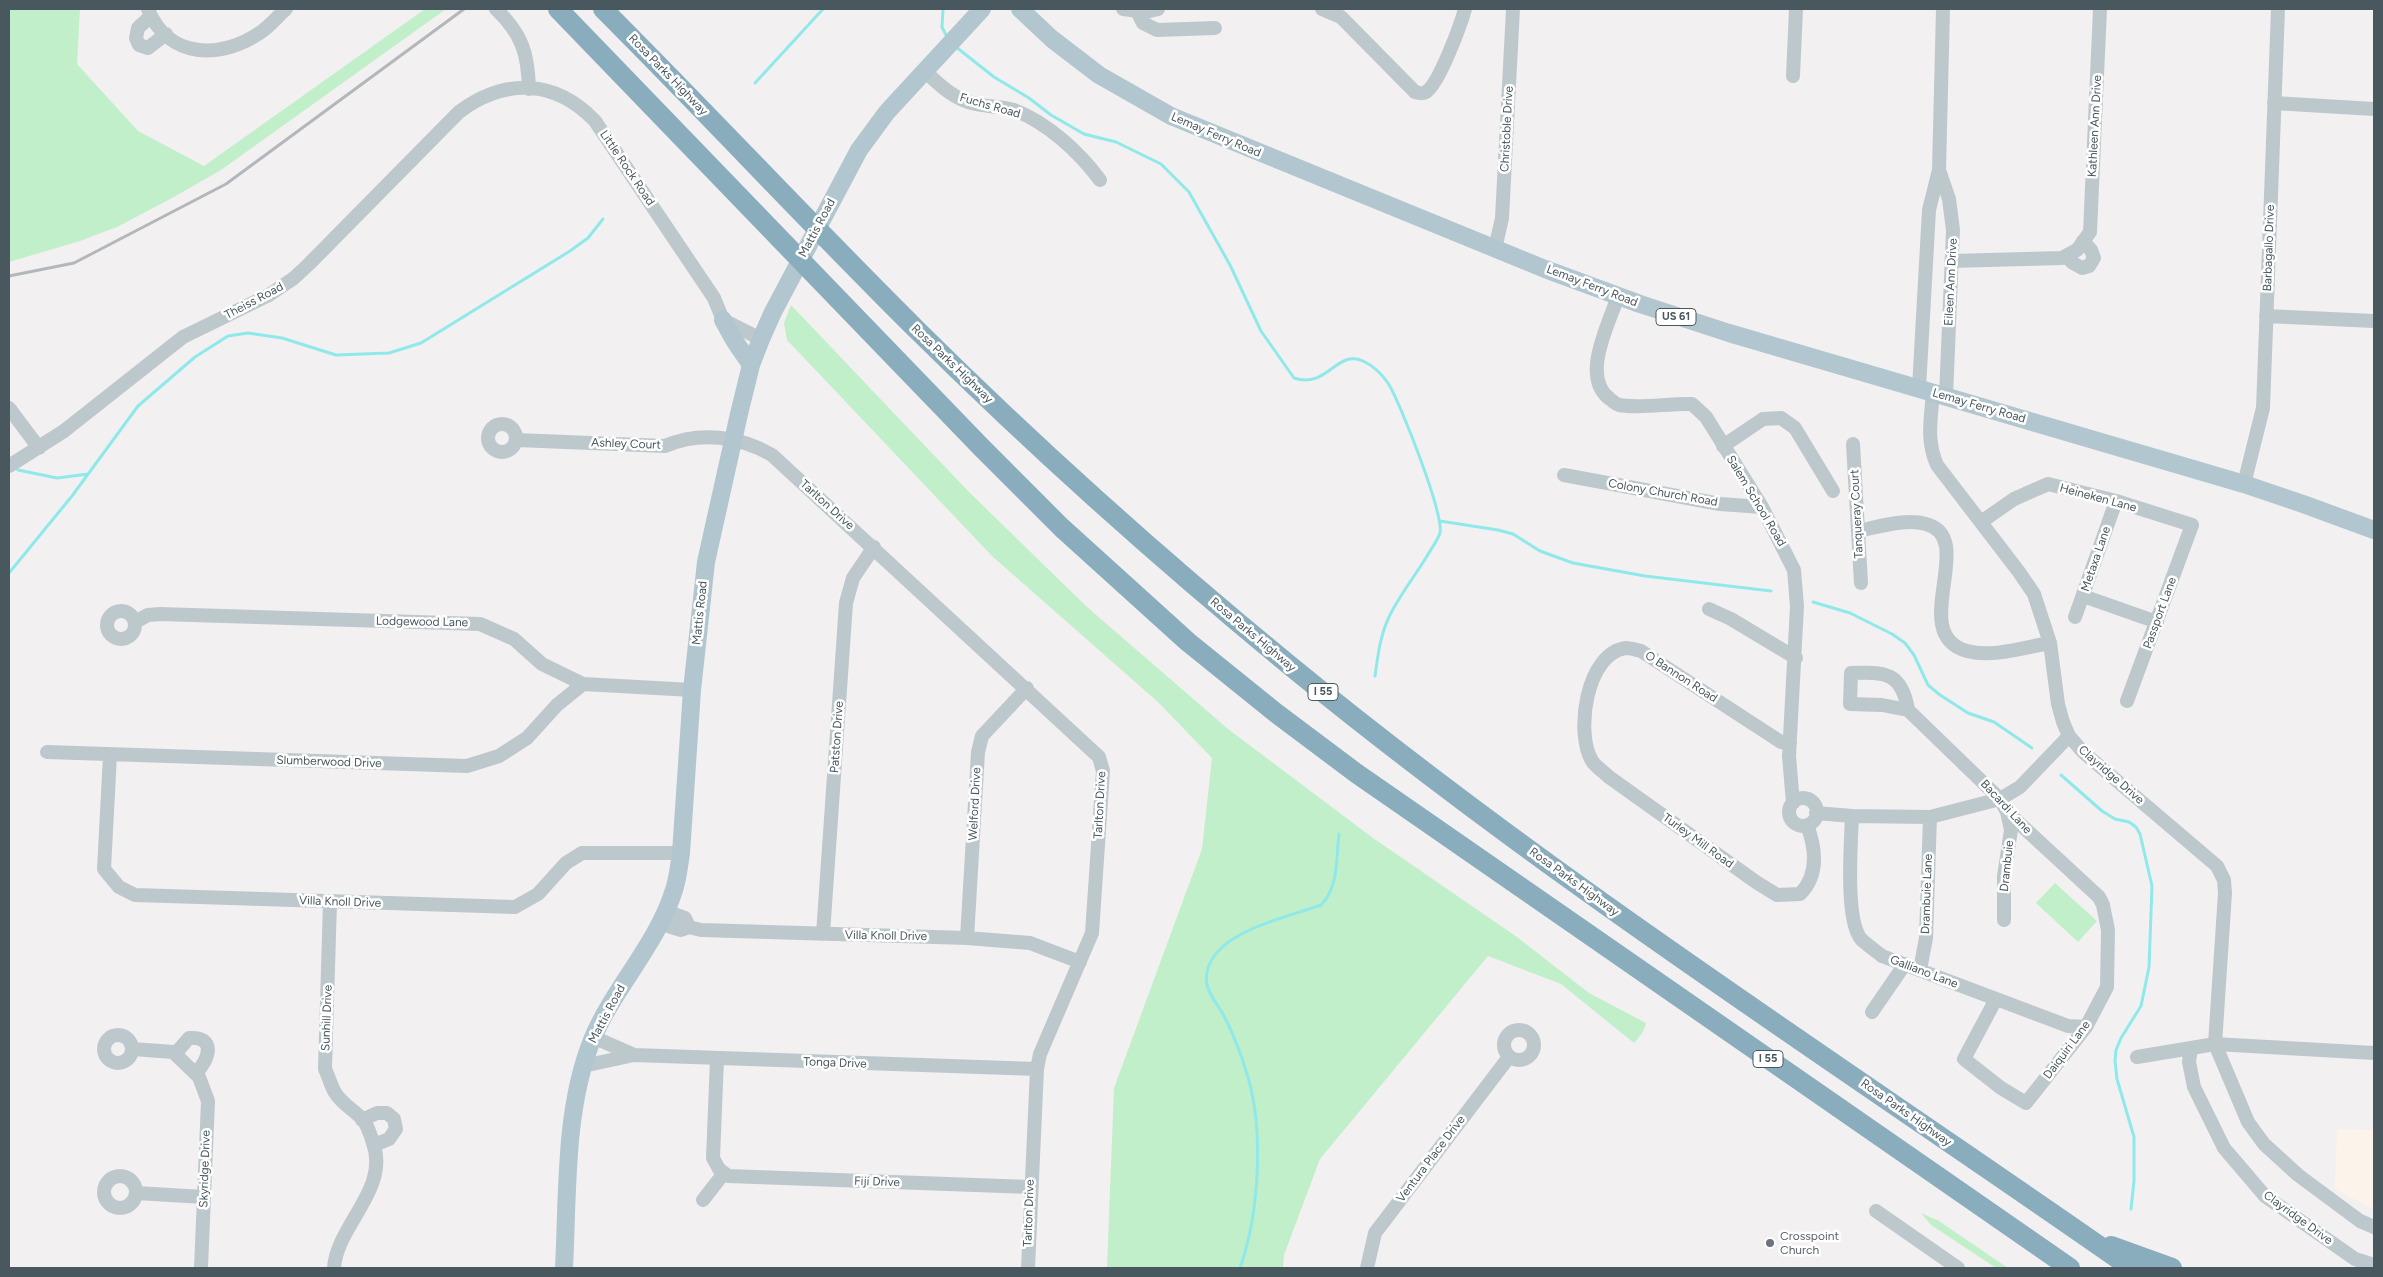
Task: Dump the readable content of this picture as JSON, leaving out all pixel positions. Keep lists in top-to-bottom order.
{
  "streets": {
    "highway": ["Rosa Parks Highway", "I 55"],
    "main road": ["Lemay Ferry Road", "Mattis Road", "US 61"],
    "street": [
      "Fuchs Road",
      "Kathleen Ann Drive",
      "Christoble Drive",
      "Little Rock Road",
      "Barbagallo Drive",
      "Eileen Ann Drive",
      "Theiss Road",
      "Ashley Court",
      "Colony Church Road",
      "Heineken Lane",
      "Salem School Road",
      "Tarlton Drive",
      "Tanqueray Court",
      "Metaxa Lane",
      "Passport Lane",
      "Lodgewood Lane",
      "O Bannon Road",
      "Patston Drive",
      "Slumberwood Drive",
      "Clayridge Drive",
      "Welford Drive",
      "Bacardi Lane",
      "Turley Mill Road",
      "Drambuie",
      "Drambuie Lane",
      "Villa Knoll Drive",
      "Galliano Lane",
      "Sunhill Drive",
      "Daiquiri Lane",
      "Tonga Drive",
      "Ventura Place Drive",
      "Skyridge Drive",
      "Fiji Drive"
    ]
  },
  "crossings": [
    ["Fuchs Road", "Mattis Road"],
    ["Christoble Drive", "Lemay Ferry Road"],
    ["Lemay Ferry Road", "Barbagallo Drive"],
    ["Lemay Ferry Road", "Eileen Ann Drive"],
    ["Lemay Ferry Road", "Salem School Road"],
    ["Lemay Ferry Road", "Clayridge Drive"],
    ["Little Rock Road", "Theiss Road"],
    ["Mattis Road", "Ashley Court"],
    ["Mattis Road", "Tarlton Drive"],
    ["Mattis Road", "Lodgewood Lane"],
    ["Mattis Road", "Villa Knoll Drive"],
    ["Mattis Road", "Tonga Drive"],
    ["Eileen Ann Drive", "Clayridge Drive"],
    ["Ashley Court", "Tarlton Drive"],
    ["Colony Church Road", "Salem School Road"],
    ["Heineken Lane", "Metaxa Lane"],
    ["Heineken Lane", "Passport Lane"],
    ["Heineken Lane", "Clayridge Drive"],
    ["Salem School Road", "O Bannon Road"],
    ["Salem School Road", "Turley Mill Road"],
    ["Tarlton Drive", "Patston Drive"],
    ["Tarlton Drive", "Welford Drive"],
    ["Tarlton Drive", "Villa Knoll Drive"],
    ["Tarlton Drive", "Tonga Drive"],
    ["Tarlton Drive", "Fiji Drive"],
    ["Lodgewood Lane", "Slumberwood Drive"],
    ["O Bannon Road", "Turley Mill Road"],
    ["Patston Drive", "Villa Knoll Drive"],
    ["Slumberwood Drive", "Villa Knoll Drive"],
    ["Welford Drive", "Villa Knoll Drive"],
    ["Bacardi Lane", "Drambuie"],
    ["Bacardi Lane", "Daiquiri Lane"],
    ["Drambuie Lane", "Galliano Lane"],
    ["Villa Knoll Drive", "Sunhill Drive"],
    ["Galliano Lane", "Daiquiri Lane"]
  ],
  "places": ["Crosspoint Church"]
}
